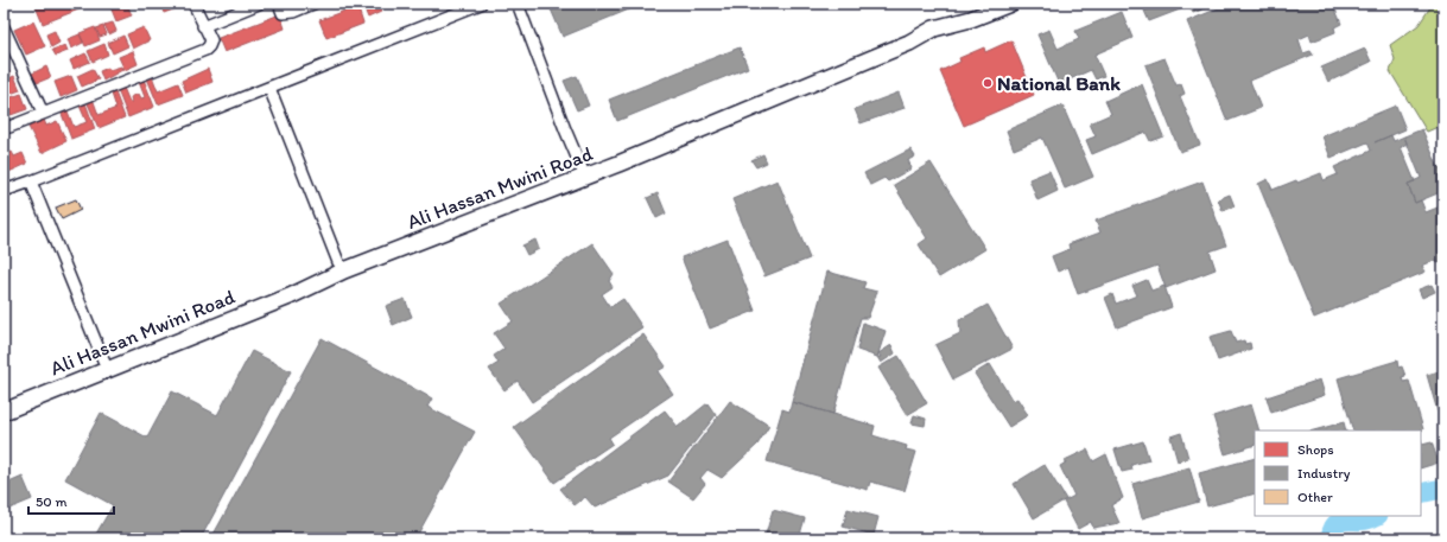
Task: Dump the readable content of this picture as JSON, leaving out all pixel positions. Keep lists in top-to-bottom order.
{
  "streets": {
    "main road": ["Ali Hassan Mwini Road"]
  },
  "places": ["National Bank"],
  "legend": ["Shops", "Industry", "Other"],
  "scale_bar": "50 m"
}
